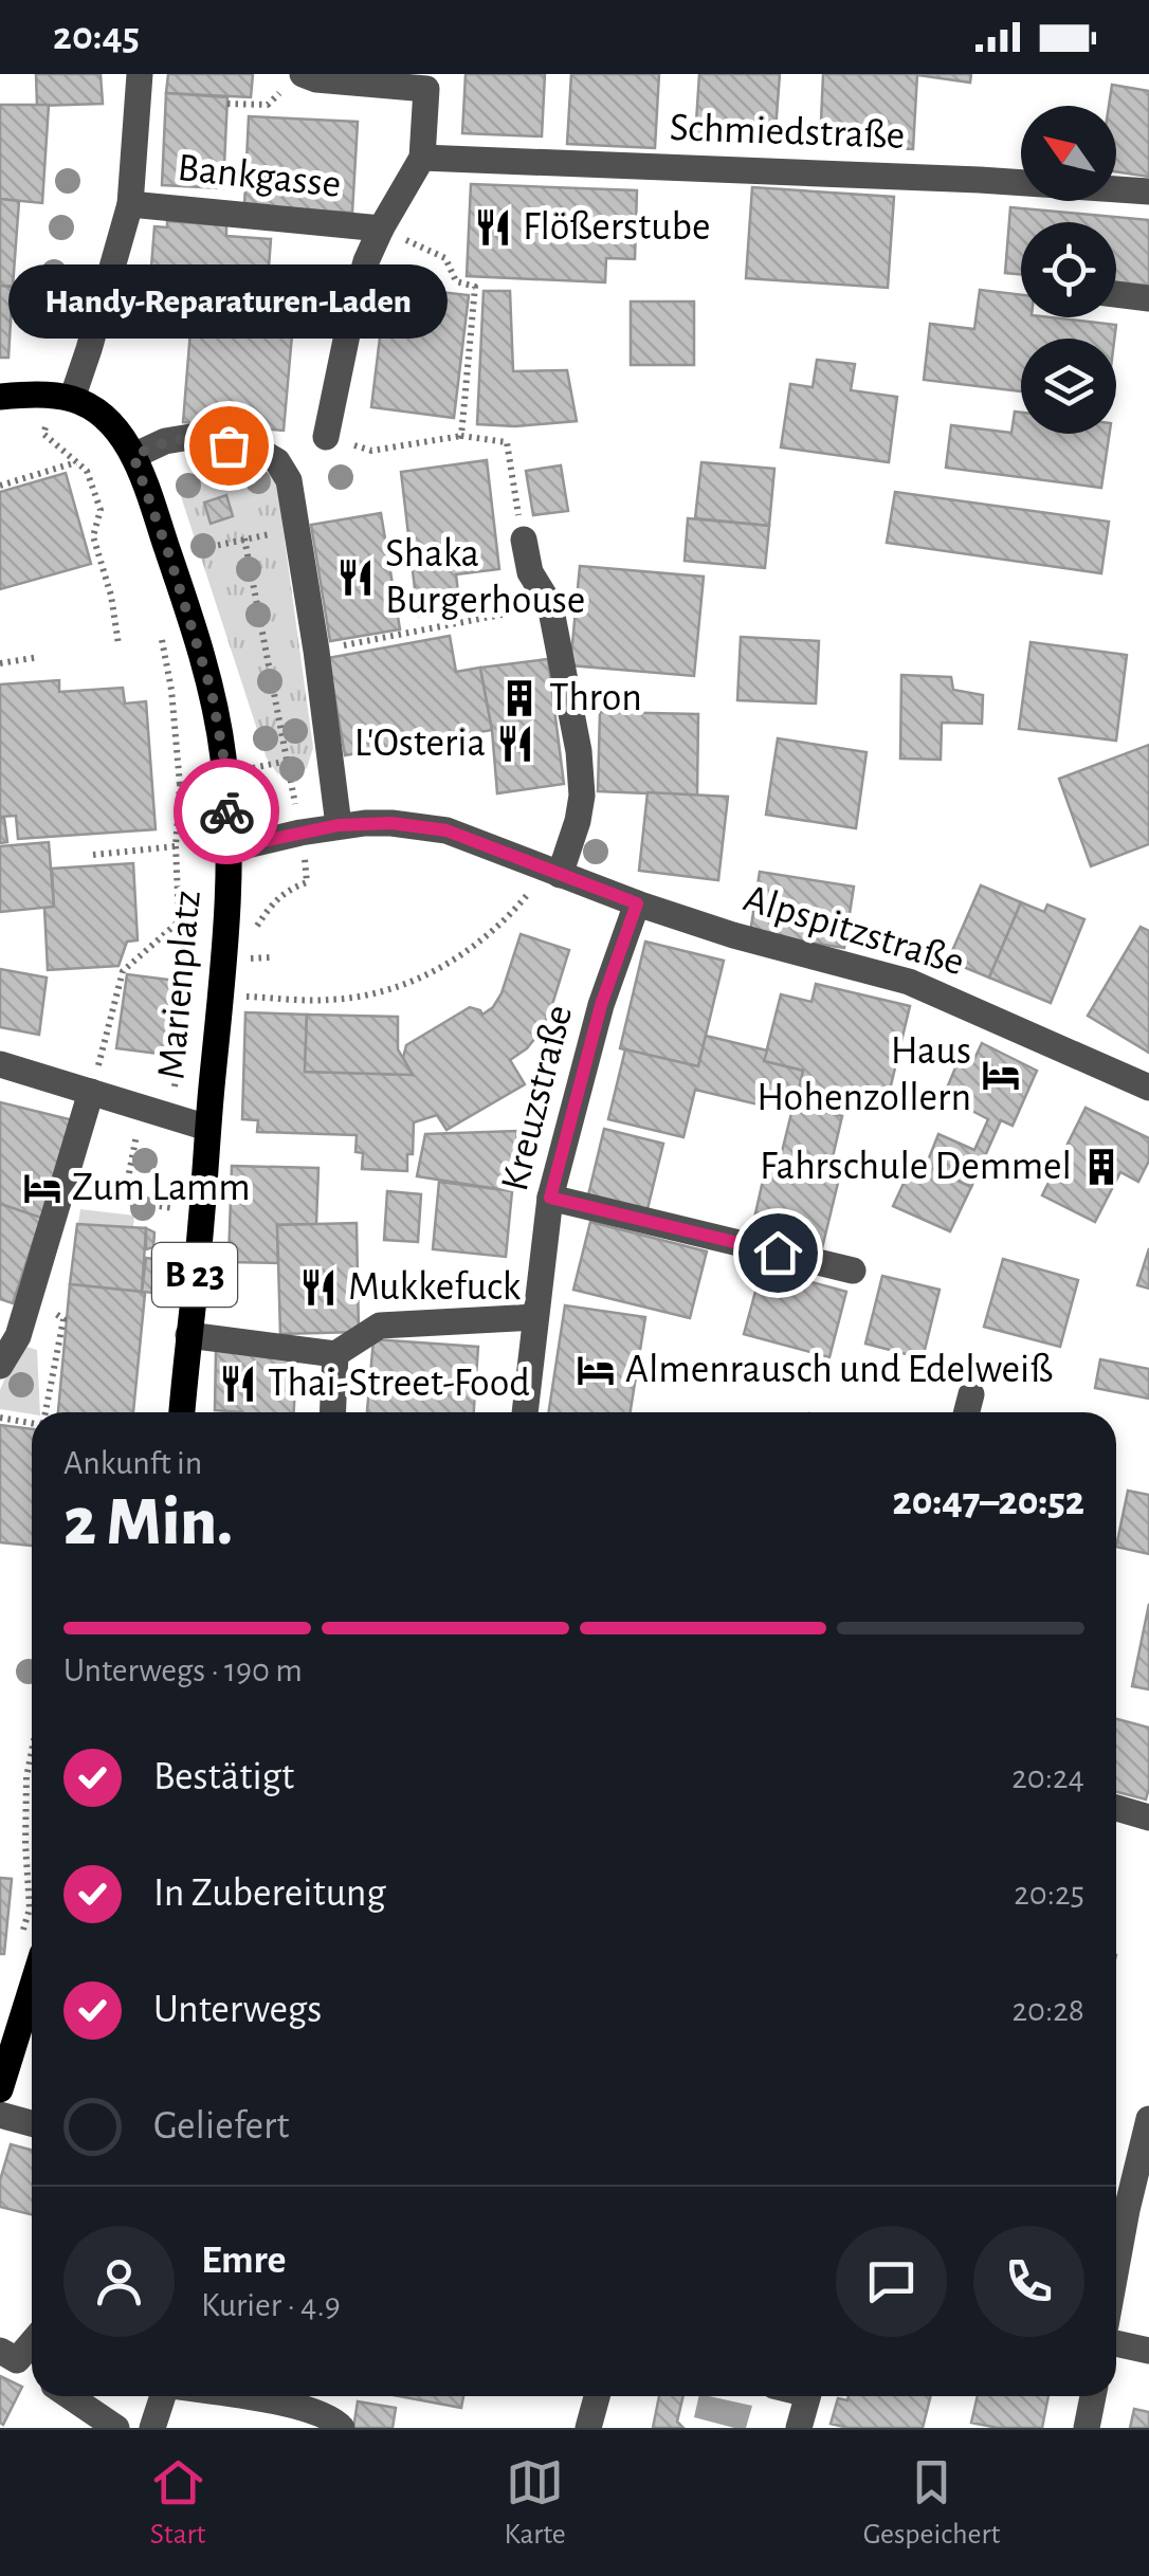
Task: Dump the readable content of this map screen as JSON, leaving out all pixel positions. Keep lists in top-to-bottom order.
{
  "streets": {
    "main road": ["Marienplatz", "B 23"],
    "street": [
      "Schmiedstraße",
      "Bankgasse",
      "Alpspitzstraße",
      "Kreuzstraße"
    ]
  },
  "crossings": [
    ["Schmiedstraße", "Bankgasse"],
    ["Alpspitzstraße", "Marienplatz"],
    ["Alpspitzstraße", "Kreuzstraße"],
    ["Marienplatz", "B 23"]
  ],
  "places": {
    "restaurant": [
      "Flößerstube",
      "Shaka Burgerhouse",
      "L'Osteria",
      "Mukkefuck",
      "Thai-Street-Food"
    ],
    "other": ["Handy-Reparaturen-Laden"],
    "building": ["Thron", "Fahrschule Demmel"],
    "hotel": ["Haus Hohenzollern", "Zum Lamm", "Almenrausch und Edelweiß"]
  },
  "north": "top left",
  "page": {
    "status": "20:45",
    "bubble": "Handy-Reparaturen-Laden",
    "heading": ["2 Min.", "Ankunft in", "20:47–20:52"],
    "panel": ["Emre", "Kurier · 4.9"],
    "bar": "Unterwegs · 190 m",
    "list": [
      ["Bestätigt", "20:24"],
      ["In Zubereitung", "20:25"],
      ["Unterwegs", "20:28"],
      "Geliefert"
    ],
    "tabs": ["Start", "Karte", "Gespeichert"]
  }
}
